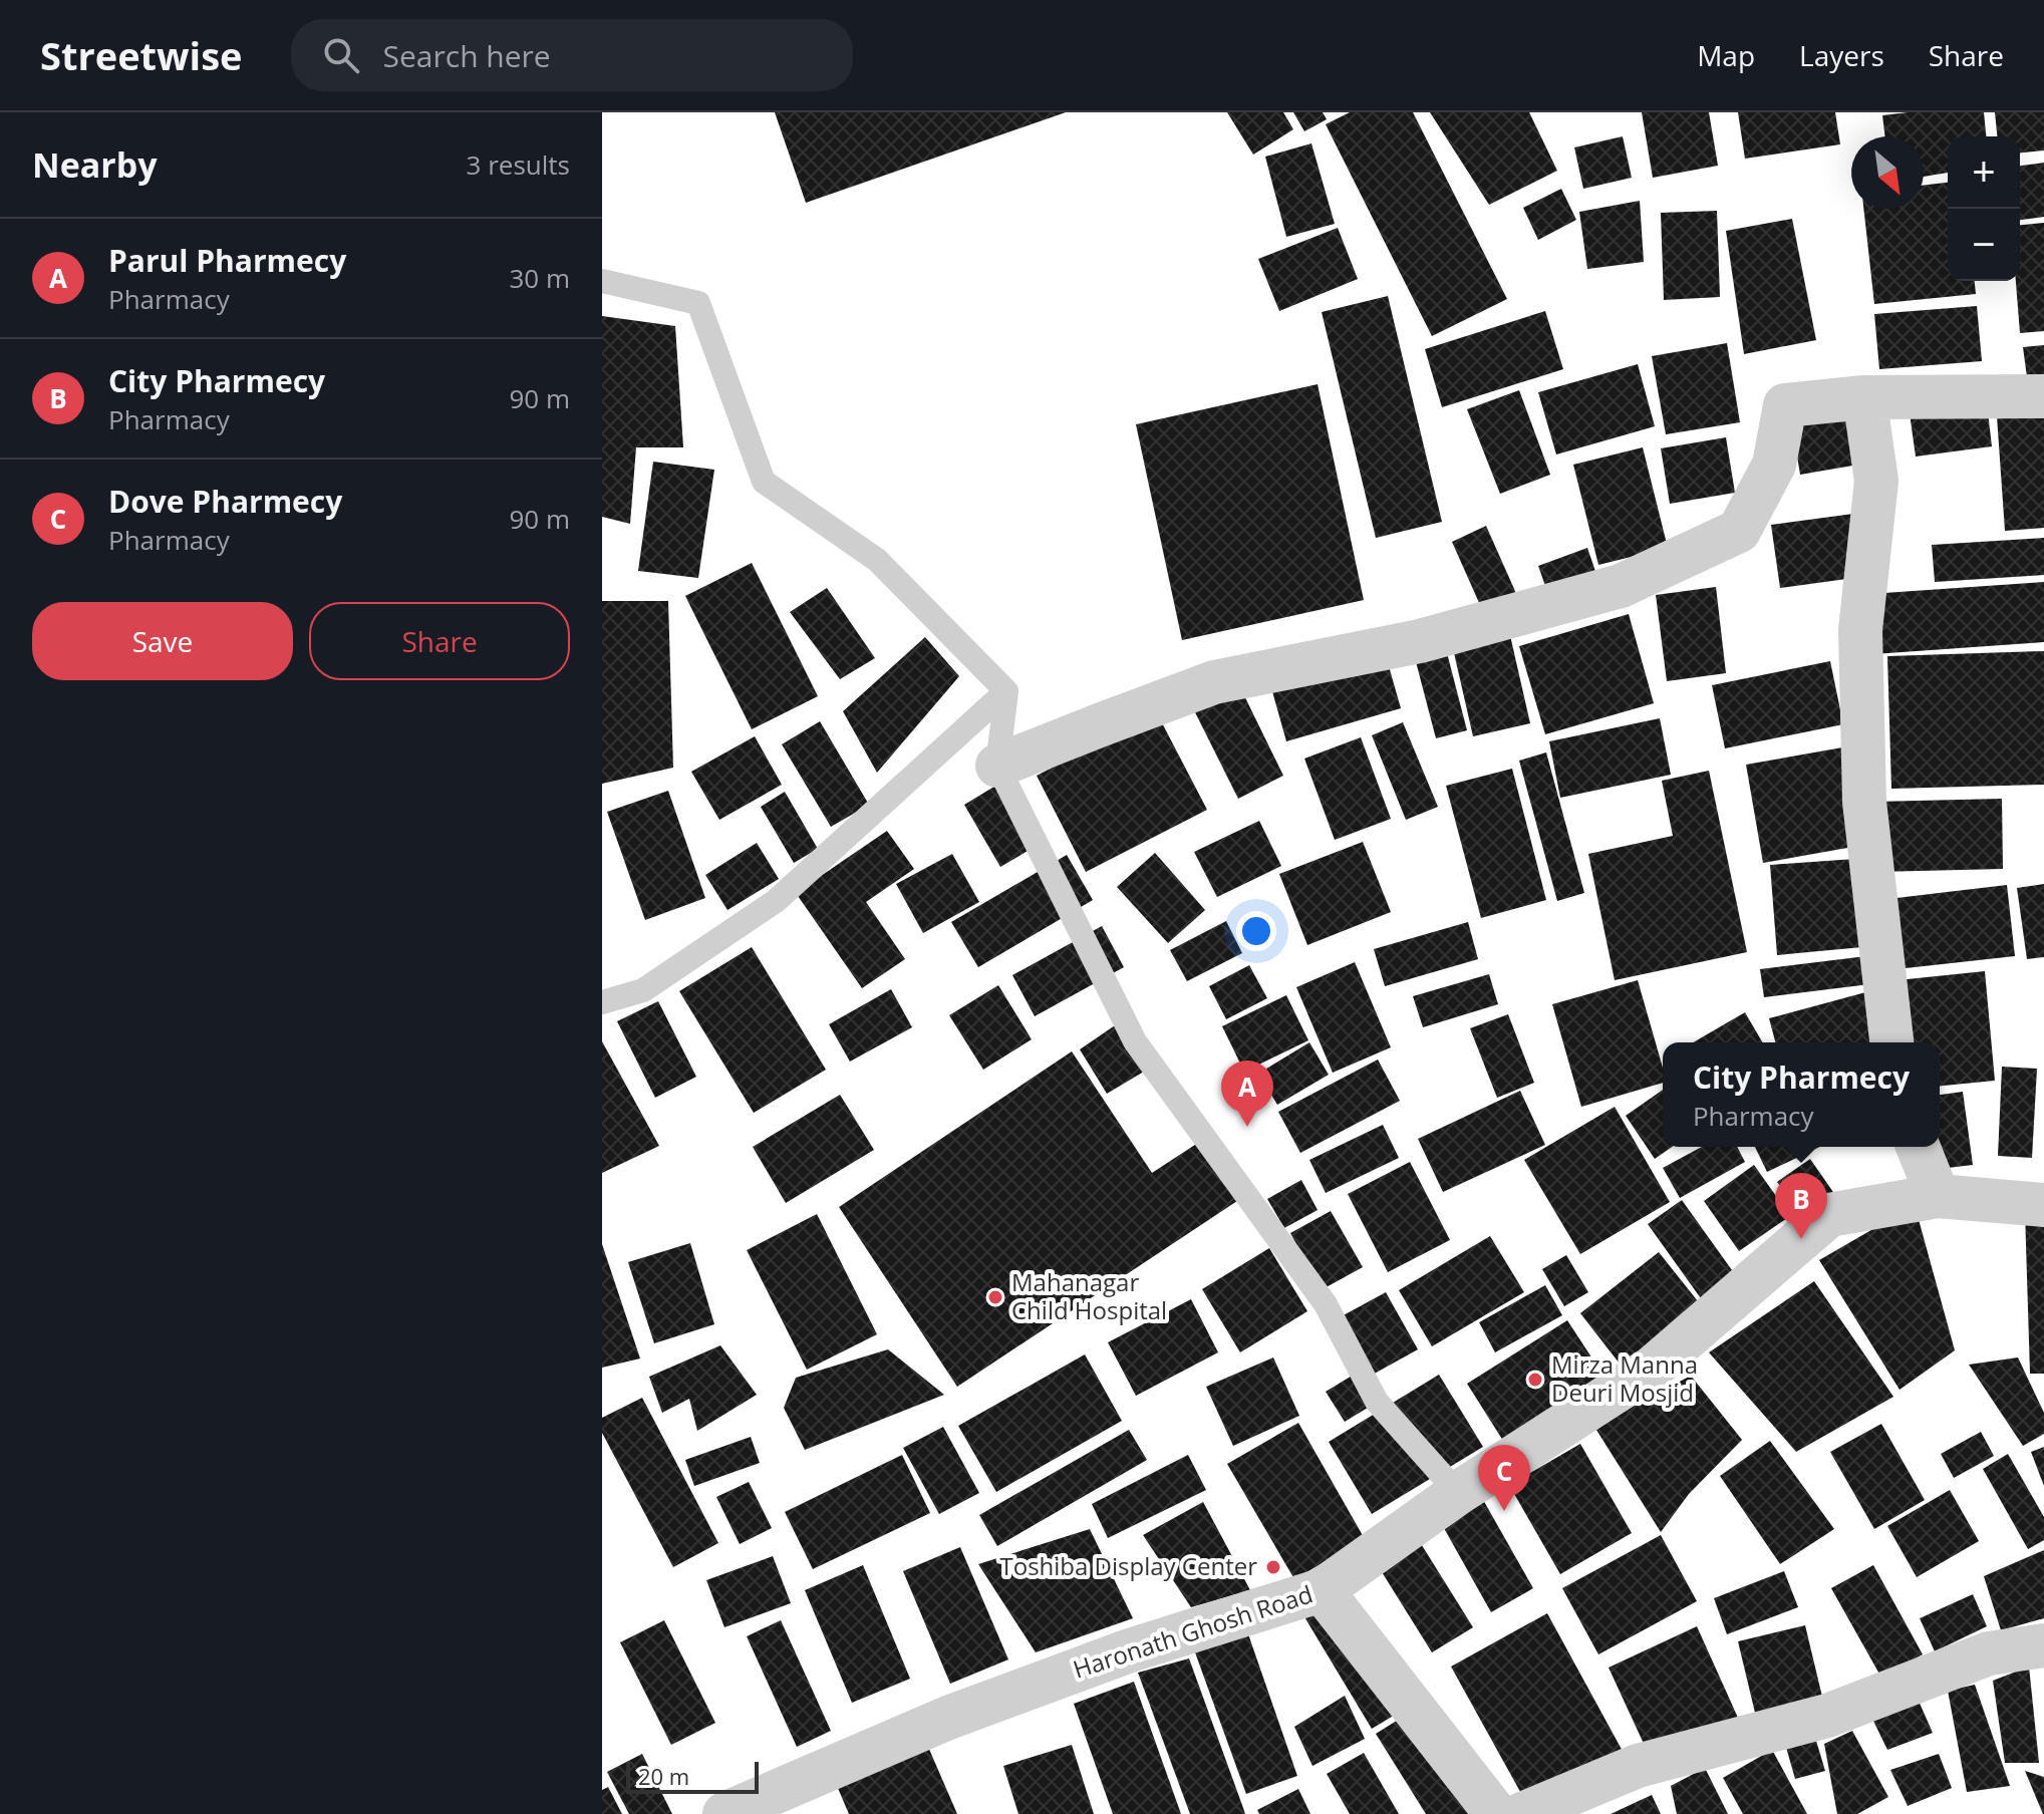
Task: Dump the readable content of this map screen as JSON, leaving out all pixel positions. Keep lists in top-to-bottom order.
{
  "streets": {
    "street": ["Haronath Ghosh Road"]
  },
  "places": ["Mahanagar Child Hospital", "Mirza Manna Deuri Mosjid", "Toshiba Display Center"],
  "scale_bar": "20 m",
  "north": "bottom right",
  "page": {
    "header": "Streetwise",
    "search": "Search here",
    "nav": ["Map", "Layers", "Share"],
    "heading": ["Nearby", "3 results"],
    "map_buttons": ["+", "−"],
    "list": [
      {
        "mark": "A",
        "name": "Parul Pharmecy",
        "note": "Pharmacy",
        "value": "30 m"
      },
      {
        "mark": "B",
        "name": "City Pharmecy",
        "note": "Pharmacy",
        "value": "90 m"
      },
      {
        "mark": "C",
        "name": "Dove Pharmecy",
        "note": "Pharmacy",
        "value": "90 m"
      }
    ],
    "buttons": ["Save", "Share"],
    "popup": ["City Pharmecy", "Pharmacy"],
    "pins": ["A", "B", "C"],
    "scale": "20 m"
  }
}
